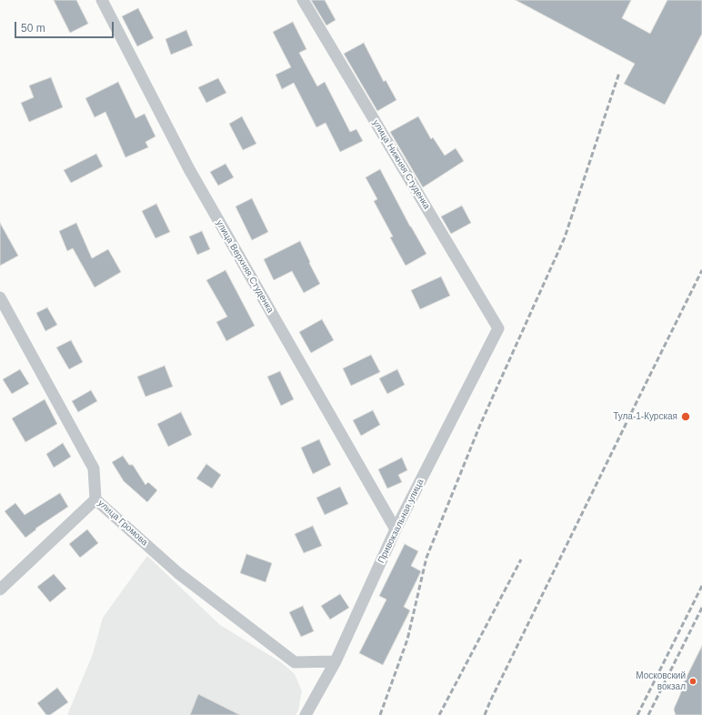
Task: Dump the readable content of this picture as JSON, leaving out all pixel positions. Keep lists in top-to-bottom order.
{
  "streets": {
    "street": [
      "улица Нижняя Cтуденкa",
      "улица Верхняя Cтуденка",
      "Привокзальная улица",
      "улица Громова"
    ]
  },
  "crossings": [
    ["улица Нижняя Cтуденкa", "Привокзальная улица"],
    ["улица Верхняя Cтуденка", "Привокзальная улица"],
    ["Привокзальная улица", "улица Громова"]
  ],
  "places": ["Тула-1-Курская", "Московский вокзал"],
  "scale_bar": "50 m"
}
